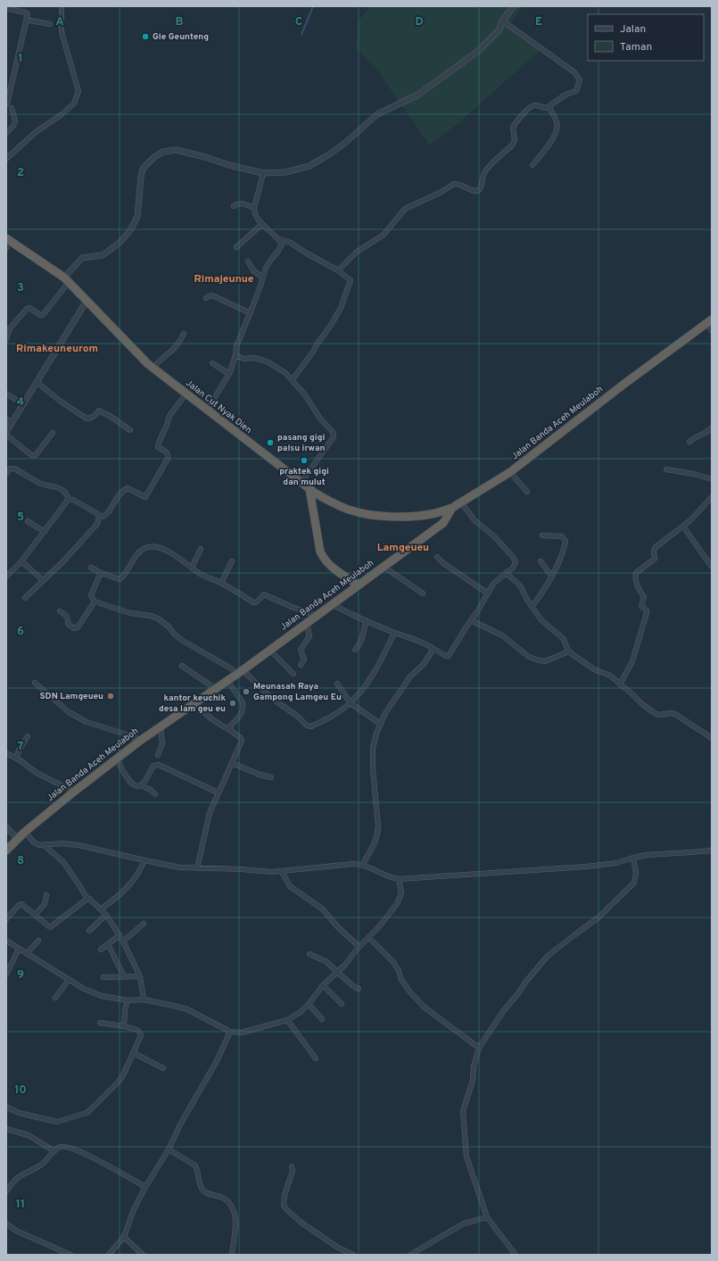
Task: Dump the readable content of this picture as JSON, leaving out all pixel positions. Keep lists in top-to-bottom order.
{
  "streets": {
    "highway": ["Jalan Cut Nyak Dien", "Jalan Banda Aceh Meulaboh"]
  },
  "crossings": [
    ["Jalan Cut Nyak Dien", "Jalan Banda Aceh Meulaboh"]
  ],
  "districts": ["Rimajeunue", "Rimakeuneurom", "Lamgeueu"],
  "places": [
    "Gle Geunteng",
    "pasang gigi palsu irwan",
    "praktek gigi dan mulut",
    "Meunasah Raya Gampong Lamgeu Eu",
    "SDN Lamgeueu",
    "kantor keuchik desa lam geu eu"
  ],
  "legend": ["Jalan", "Taman"],
  "grid": {
    "columns": [
      "A",
      "B",
      "C",
      "D",
      "E"
    ],
    "rows": [
      "1",
      "2",
      "3",
      "4",
      "5",
      "6",
      "7",
      "8",
      "9",
      "10",
      "11"
    ]
  }
}
